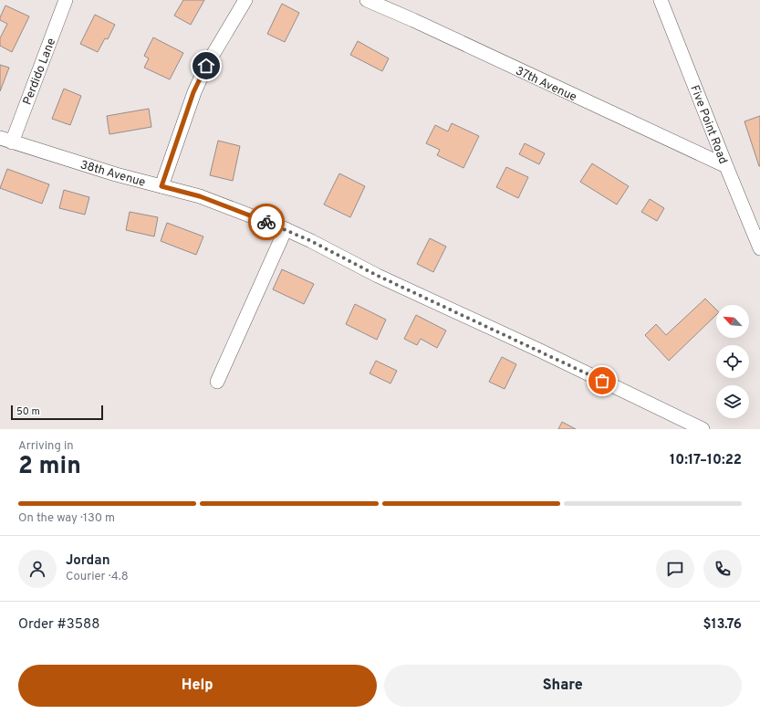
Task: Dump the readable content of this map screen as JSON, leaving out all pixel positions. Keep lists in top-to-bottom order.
{
  "streets": {
    "street": [
      "Perdido Lane",
      "37th Avenue",
      "Five Point Road",
      "38th Avenue"
    ]
  },
  "crossings": [
    ["Perdido Lane", "38th Avenue"],
    ["37th Avenue", "Five Point Road"]
  ],
  "scale_bar": "50 m",
  "north": "top left",
  "page": {
    "scale": "50 m",
    "heading": ["2 min", "Arriving in", "10:17–10:22"],
    "panel": [
      "Jordan",
      "Courier · 4.8",
      "Order #3588",
      "$13.76"
    ],
    "bar": "On the way · 130 m",
    "buttons": ["Help", "Share"]
  }
}
